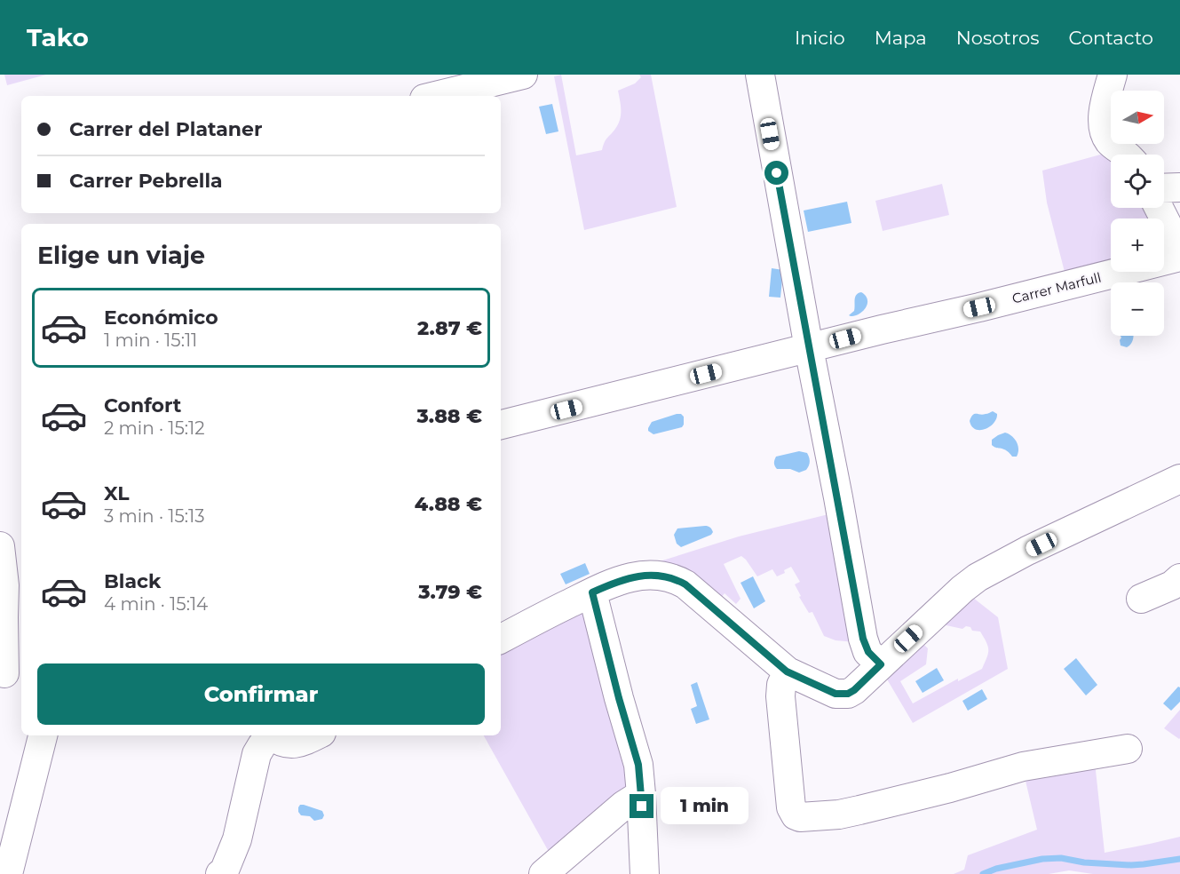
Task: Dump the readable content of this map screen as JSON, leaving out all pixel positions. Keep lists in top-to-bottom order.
{
  "streets": {
    "street": ["Carrer Marfull"]
  },
  "north": "right",
  "page": {
    "header": "Tako",
    "nav": [
      "Inicio",
      "Mapa",
      "Nosotros",
      "Contacto"
    ],
    "map_buttons": ["+", "−"],
    "banner": ["Carrer del Plataner", "Carrer Pebrella"],
    "heading": "Elige un viaje",
    "list": [
      {
        "name": "Económico",
        "note": "1 min · 15:11",
        "value": "2.87 €"
      },
      {
        "name": "Confort",
        "note": "2 min · 15:12",
        "value": "3.88 €"
      },
      {
        "name": "XL",
        "note": "3 min · 15:13",
        "value": "4.88 €"
      },
      {
        "name": "Black",
        "note": "4 min · 15:14",
        "value": "3.79 €"
      }
    ],
    "buttons": "Confirmar",
    "bubble": "1 min"
  }
}
